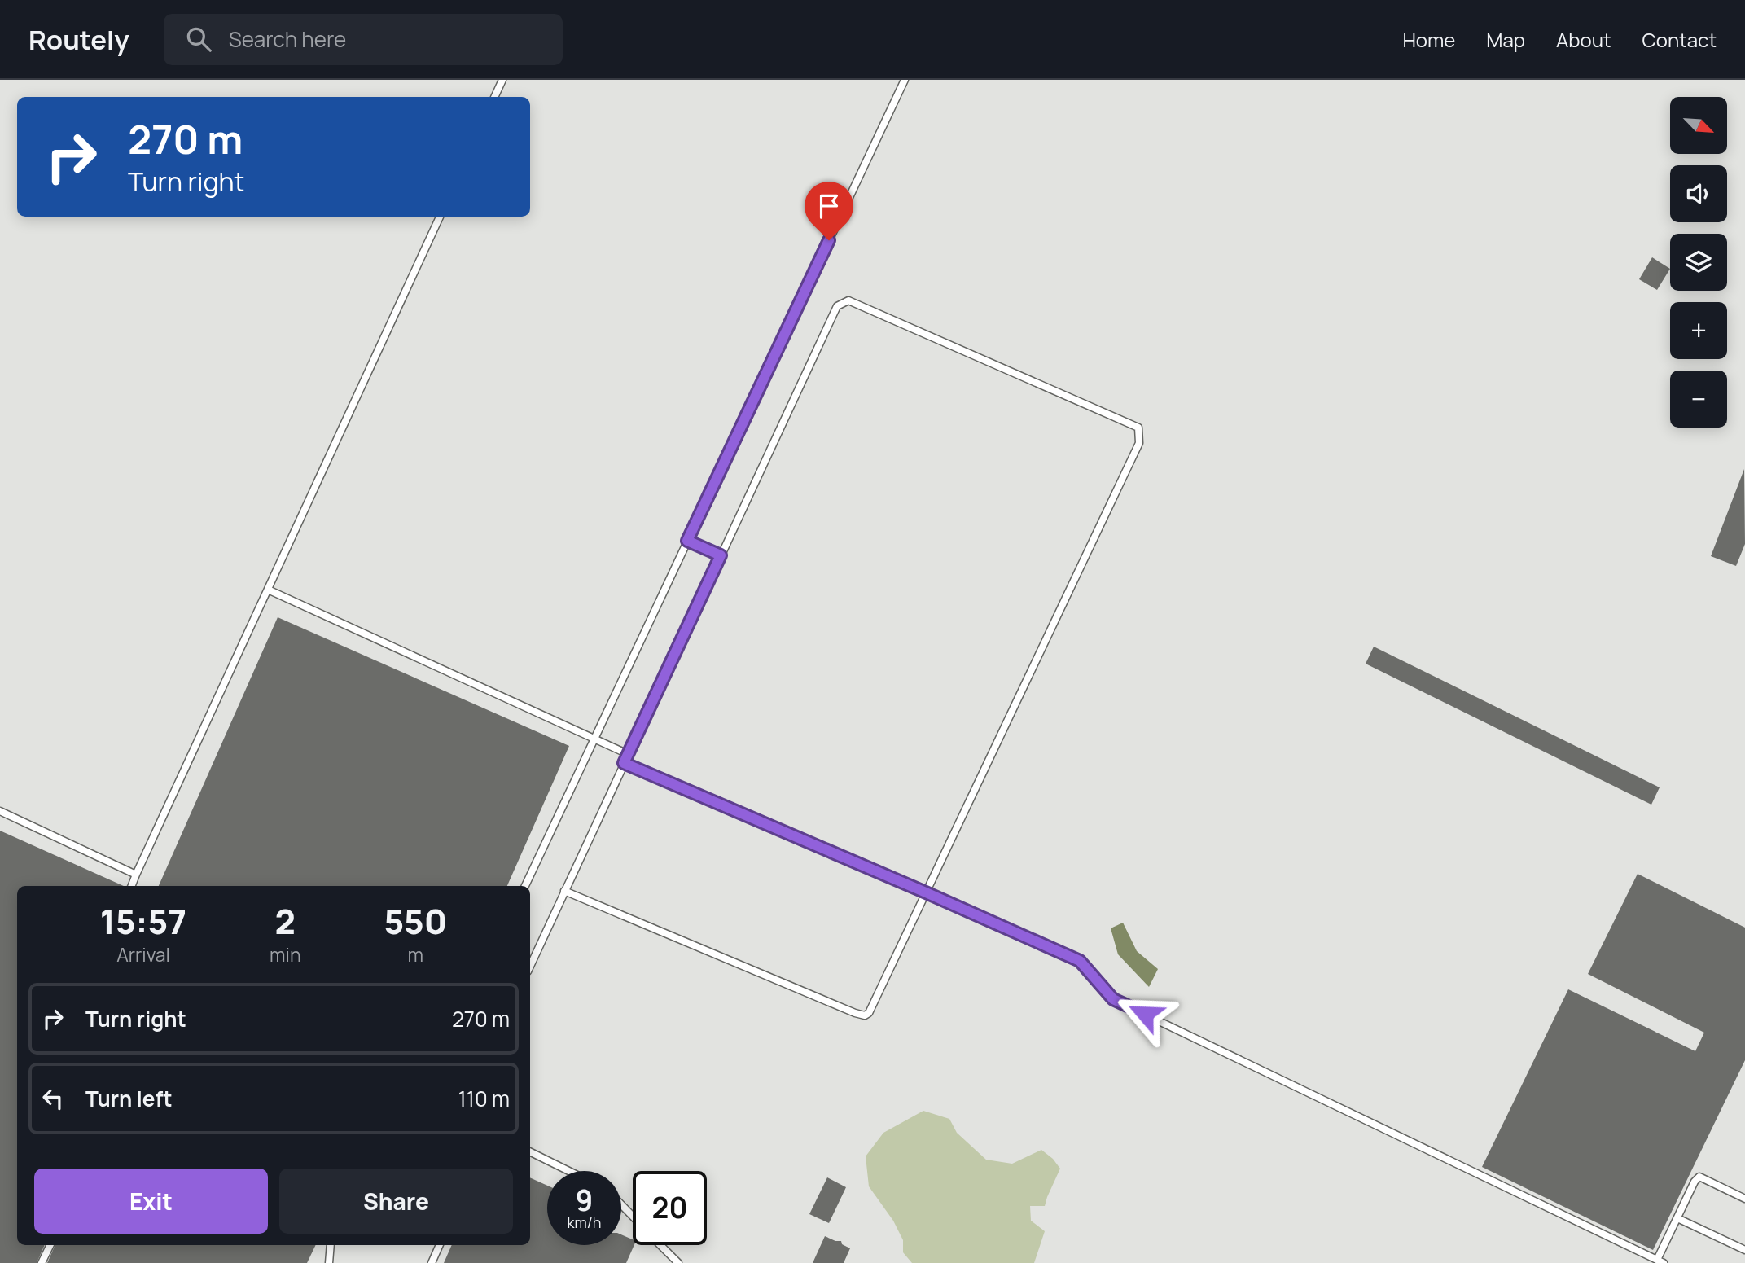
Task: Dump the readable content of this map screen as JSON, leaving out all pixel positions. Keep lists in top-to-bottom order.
{
  "north": "bottom right",
  "page": {
    "header": "Routely",
    "search": "Search here",
    "nav": [
      "Home",
      "Map",
      "About",
      "Contact"
    ],
    "map_buttons": ["+", "−"],
    "turn": ["270 m", "Turn right"],
    "eta": [
      "15:57",
      "Arrival",
      "2",
      "min",
      "550",
      "m"
    ],
    "list": [
      {
        "name": "Turn right",
        "value": "270 m"
      },
      {
        "name": "Turn left",
        "value": "110 m"
      }
    ],
    "buttons": ["Exit", "Share"],
    "speed": "9 km/h",
    "limit": "20"
  }
}
